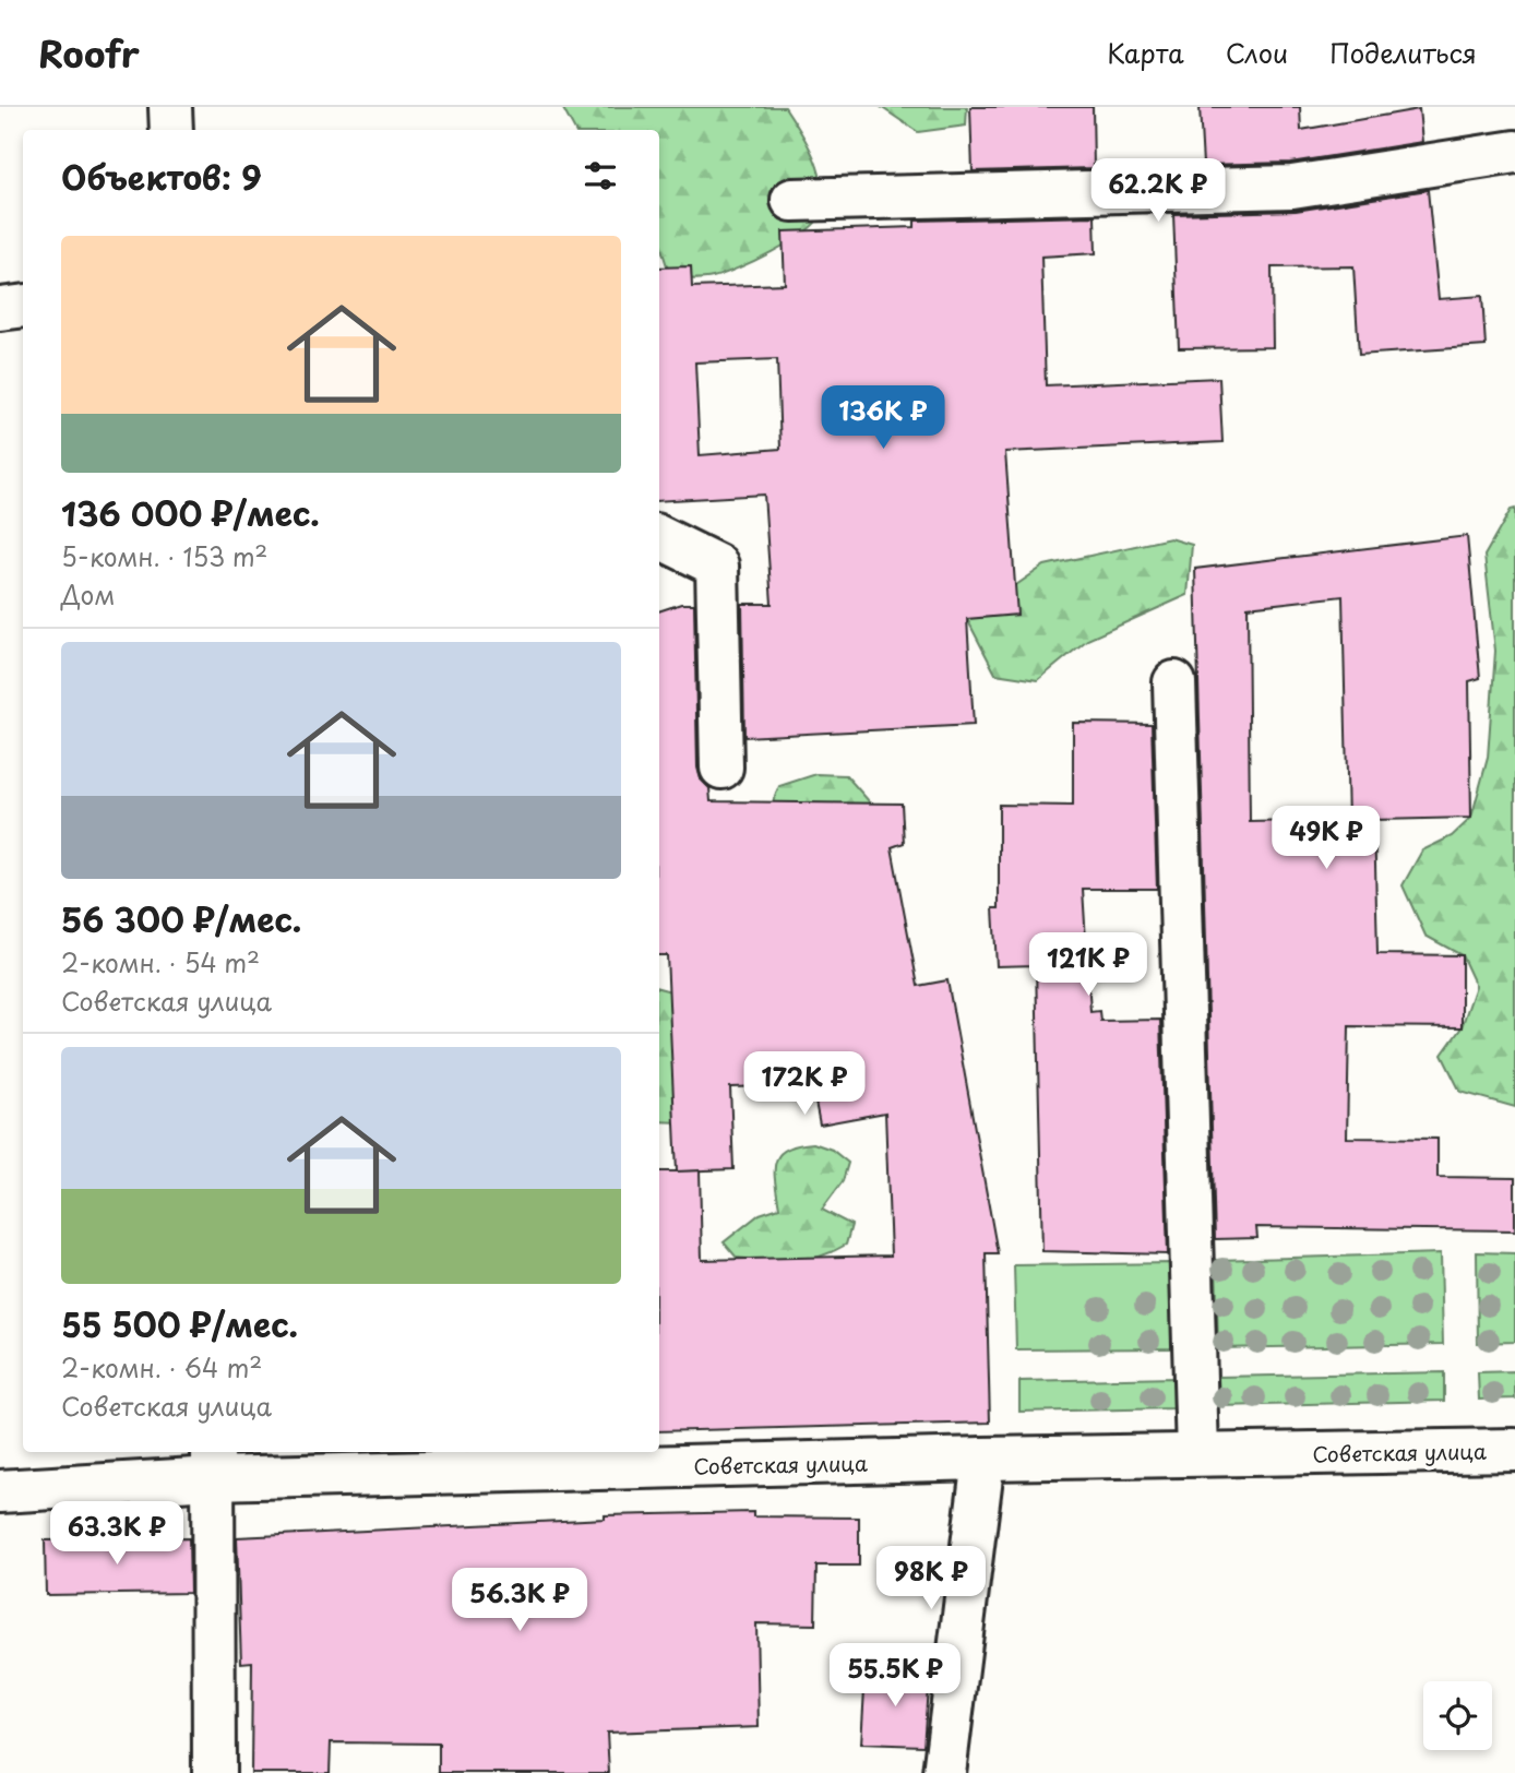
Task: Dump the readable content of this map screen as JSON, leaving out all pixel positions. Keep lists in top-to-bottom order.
{
  "streets": {
    "street": ["Советская улица"]
  },
  "page": {
    "header": "Roofr",
    "nav": ["Карта", "Слои", "Поделиться"],
    "heading": "Объектов: 9",
    "price": [
      "62.2K ₽",
      "136K ₽",
      "49K ₽",
      "121K ₽",
      "172K ₽",
      "63.3K ₽",
      "98K ₽",
      "56.3K ₽",
      "55.5K ₽"
    ],
    "list": [
      {
        "name": "136 000 ₽/мес.",
        "note": "5-комн. · 153 m² · Дом"
      },
      {
        "name": "56 300 ₽/мес.",
        "note": "2-комн. · 54 m² · Советская улица"
      },
      {
        "name": "55 500 ₽/мес.",
        "note": "2-комн. · 64 m² · Советская улица"
      }
    ]
  }
}
